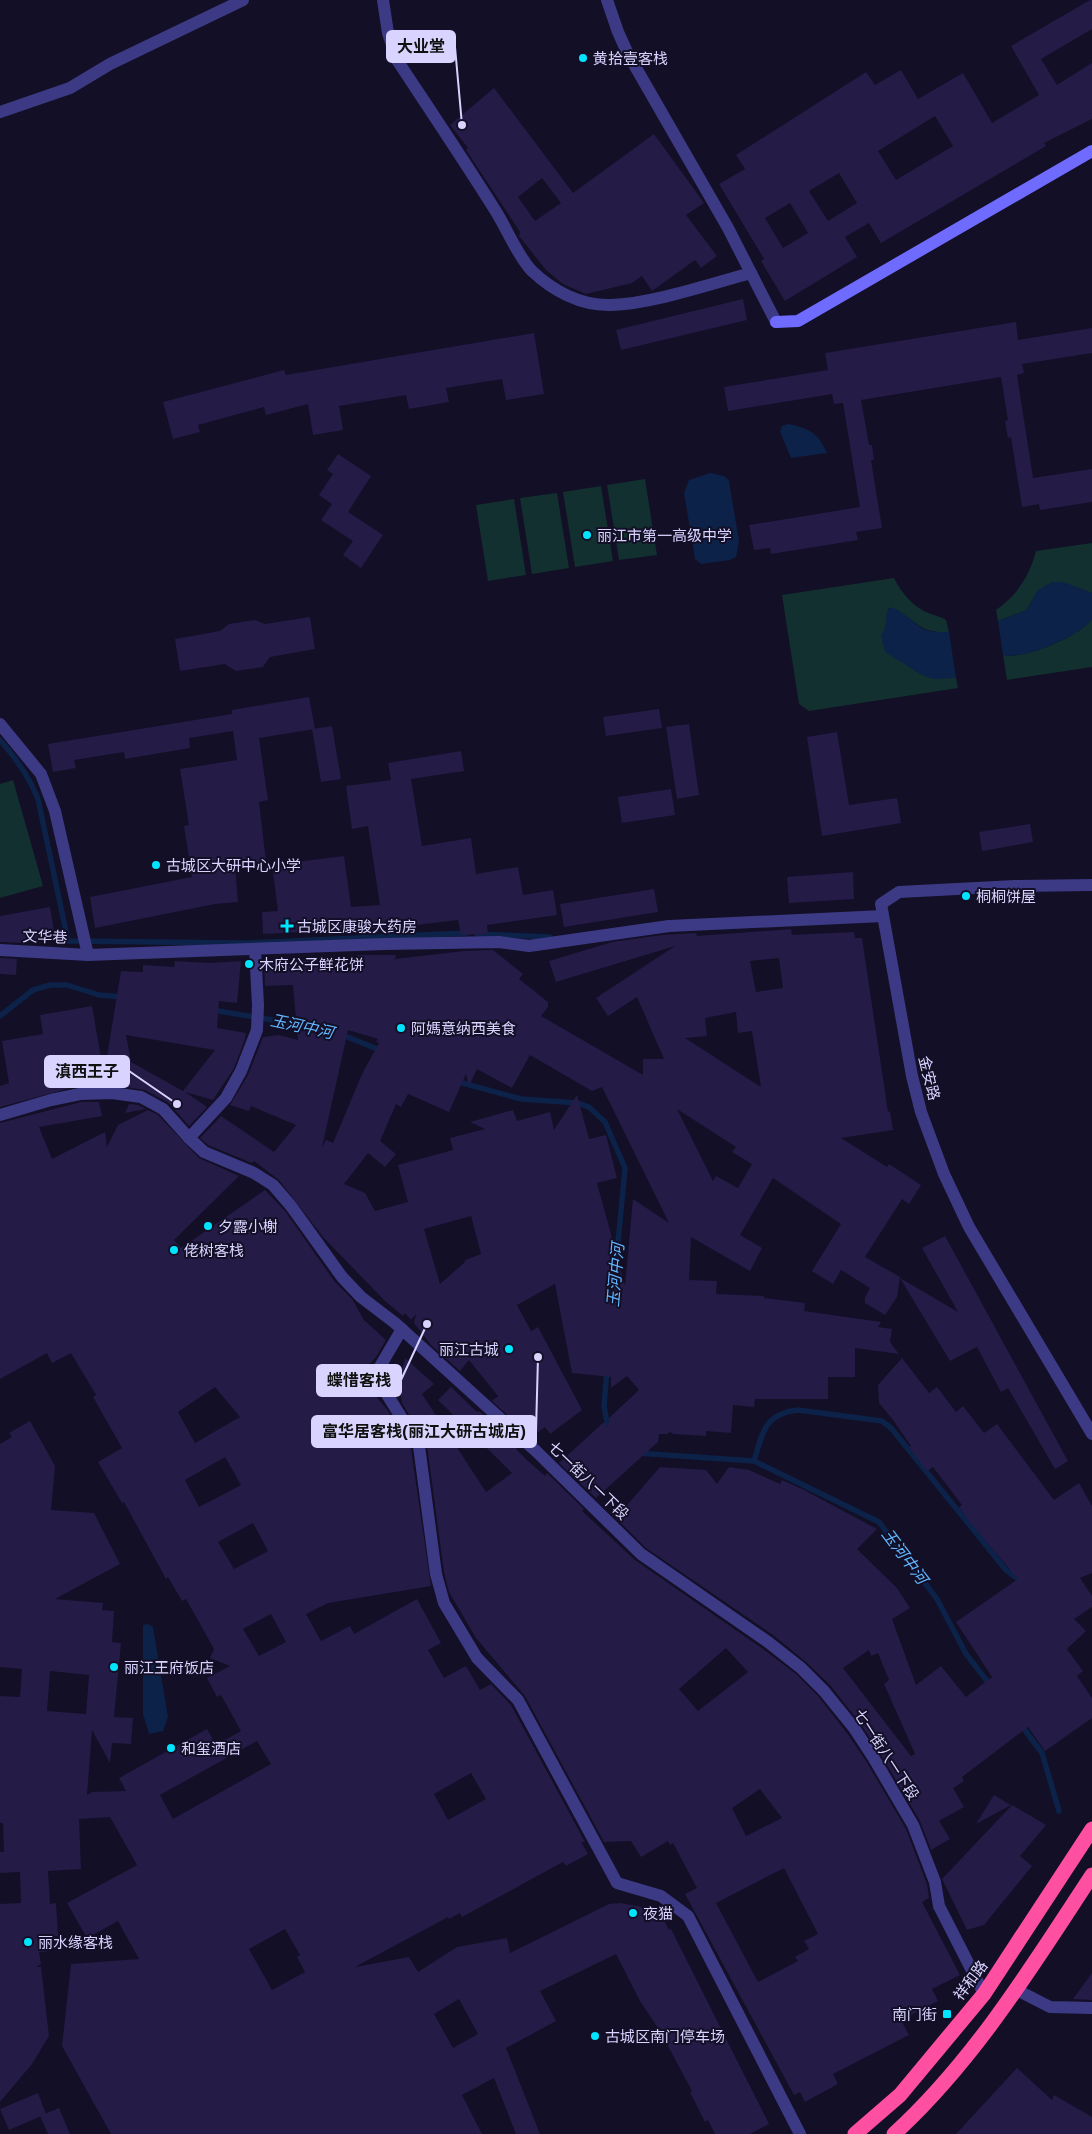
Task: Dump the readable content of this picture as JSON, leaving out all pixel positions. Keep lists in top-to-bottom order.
{
  "streets": {
    "highway": ["祥和路"],
    "street": ["文华巷", "金安路", "七一街八一下段"]
  },
  "crossings": [
    ["文华巷", "金安路"],
    ["七一街八一下段", "祥和路"]
  ],
  "water": ["玉河中河"],
  "places": {
    "other": [
      "黄拾壹客栈",
      "大业堂",
      "丽江市第一高级中学",
      "古城区大研中心小学",
      "桐桐饼屋",
      "木府公子鲜花饼",
      "阿媽意纳西美食",
      "滇西王子",
      "夕露小榭",
      "佬树客栈",
      "蝶惜客栈",
      "丽江古城",
      "富华居客栈(丽江大研古城店)",
      "丽江王府饭店",
      "和玺酒店",
      "夜猫",
      "丽水缘客栈",
      "古城区南门停车场"
    ],
    "health": ["古城区康骏大药房"],
    "transit": ["南门街"]
  }
}
